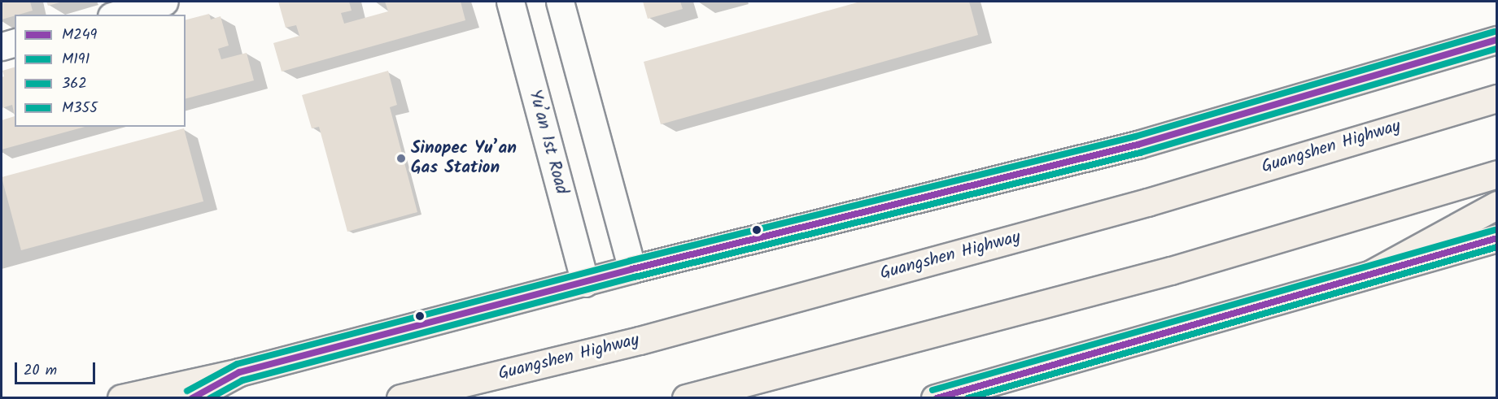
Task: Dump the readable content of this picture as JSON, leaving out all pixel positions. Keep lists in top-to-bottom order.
{
  "streets": {
    "main road": ["Yu’an 1st Road", "Guangshen Highway"]
  },
  "places": ["Sinopec Yu’an Gas Station"],
  "lines": [
    "transit line 362",
    "transit line M249",
    "transit line M191",
    "transit line M355"
  ],
  "legend": [
    "M249",
    "M191",
    "362",
    "M355"
  ],
  "scale_bar": "20 m"
}
